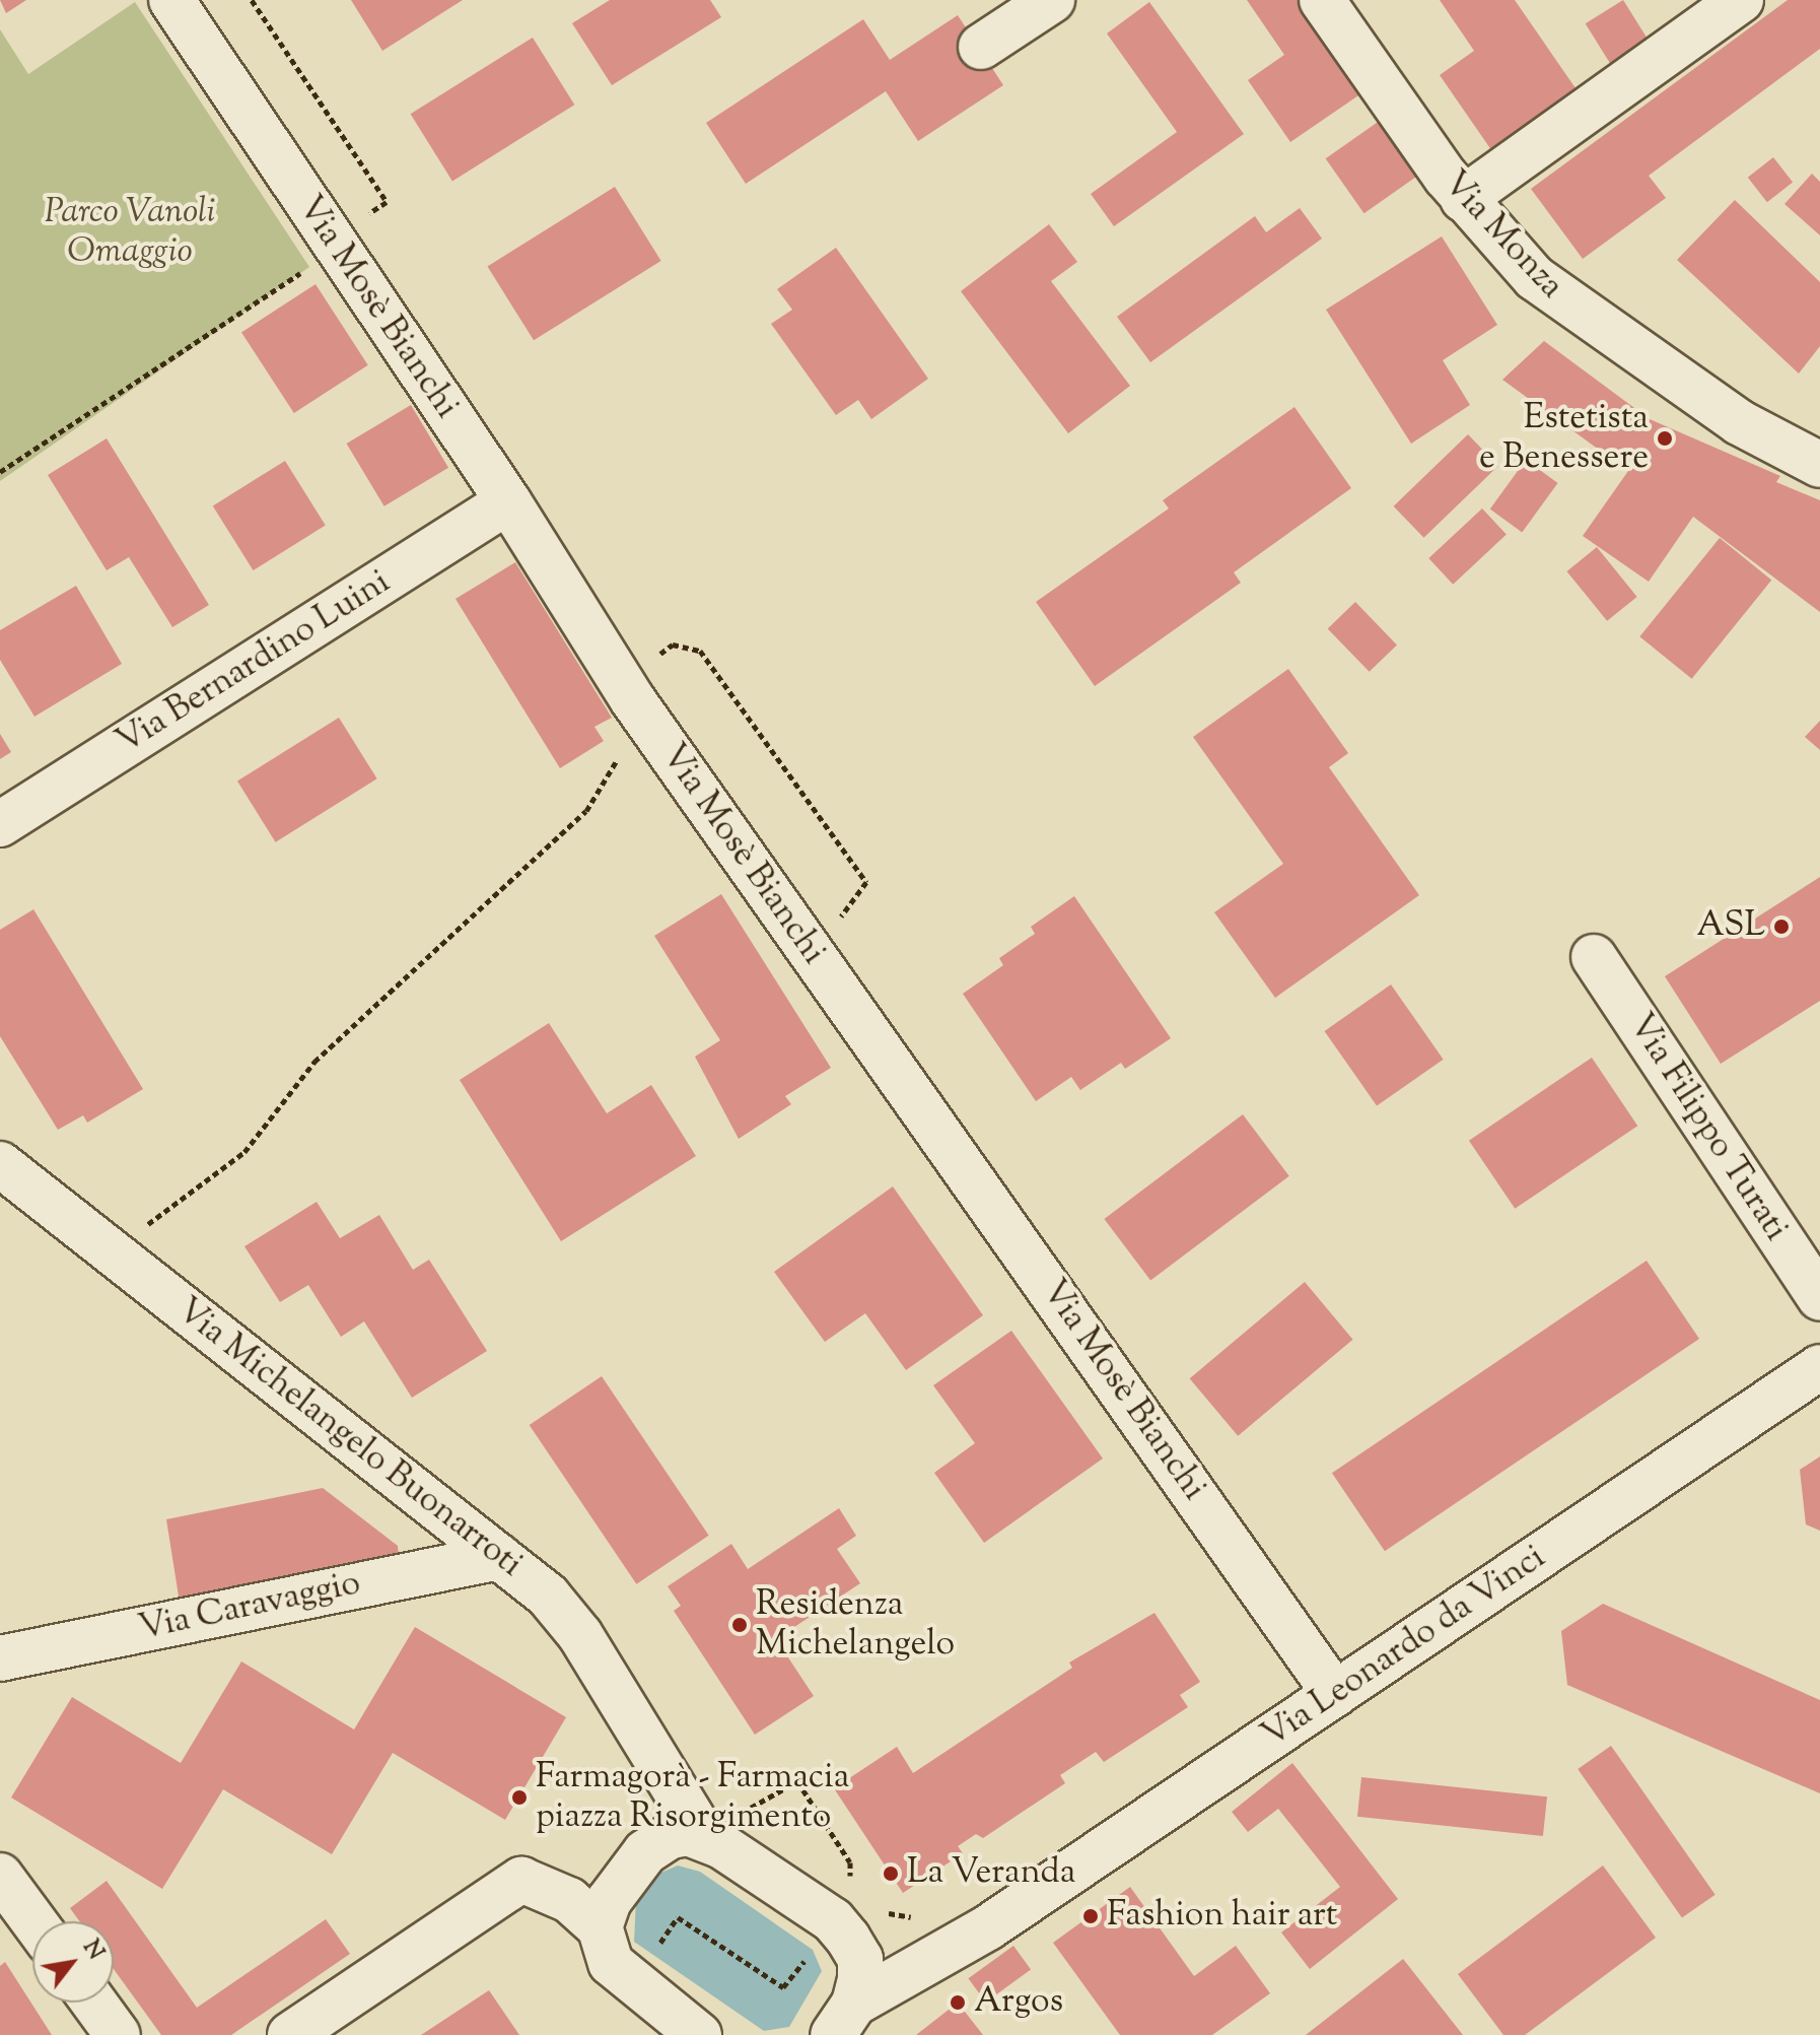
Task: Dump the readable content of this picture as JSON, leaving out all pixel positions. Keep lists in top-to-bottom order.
{
  "streets": {
    "street": [
      "Via Monza",
      "Via Mosè Bianchi",
      "Via Bernardino Luini",
      "Via Filippo Turati",
      "Via Michelangelo Buonarroti",
      "Via Caravaggio",
      "Via Leonardo da Vinci"
    ]
  },
  "crossings": [
    ["Via Mosè Bianchi", "Via Bernardino Luini"],
    ["Via Mosè Bianchi", "Via Leonardo da Vinci"],
    ["Via Michelangelo Buonarroti", "Via Caravaggio"]
  ],
  "parks": ["Parco Vanoli Omaggio"],
  "places": [
    "Estetista e Benessere",
    "ASL",
    "Residenza Michelangelo",
    "Farmagorà - Farmacia piazza Risorgimento",
    "La Veranda",
    "Fashion hair art",
    "Argos"
  ],
  "north": "top right"
}
